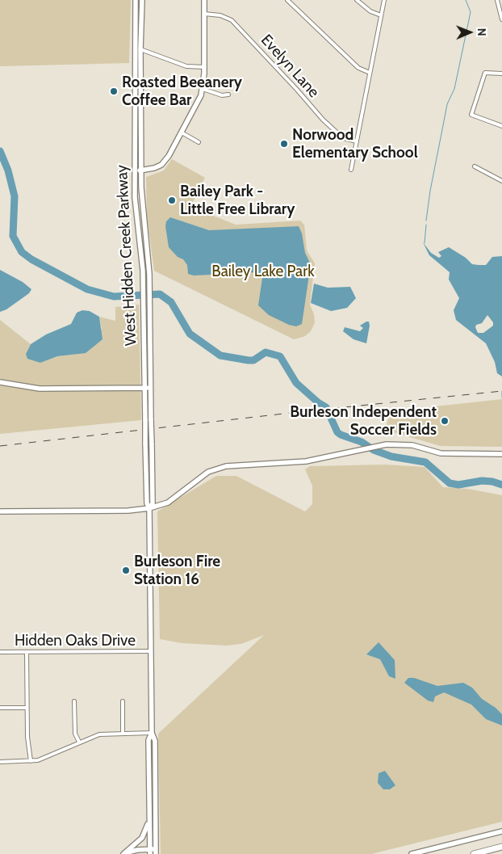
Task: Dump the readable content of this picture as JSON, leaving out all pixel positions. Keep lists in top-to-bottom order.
{
  "streets": {
    "main road": ["West Hidden Creek Parkway"],
    "street": ["Evelyn Lane", "Hidden Oaks Drive"]
  },
  "parks": ["Bailey Lake Park"],
  "places": [
    "Roasted Beeanery Coffee Bar",
    "Norwood Elementary School",
    "Bailey Park - Little Free Library",
    "Burleson Independent Soccer Fields",
    "Burleson Fire Station 16"
  ],
  "north": "right"
}
